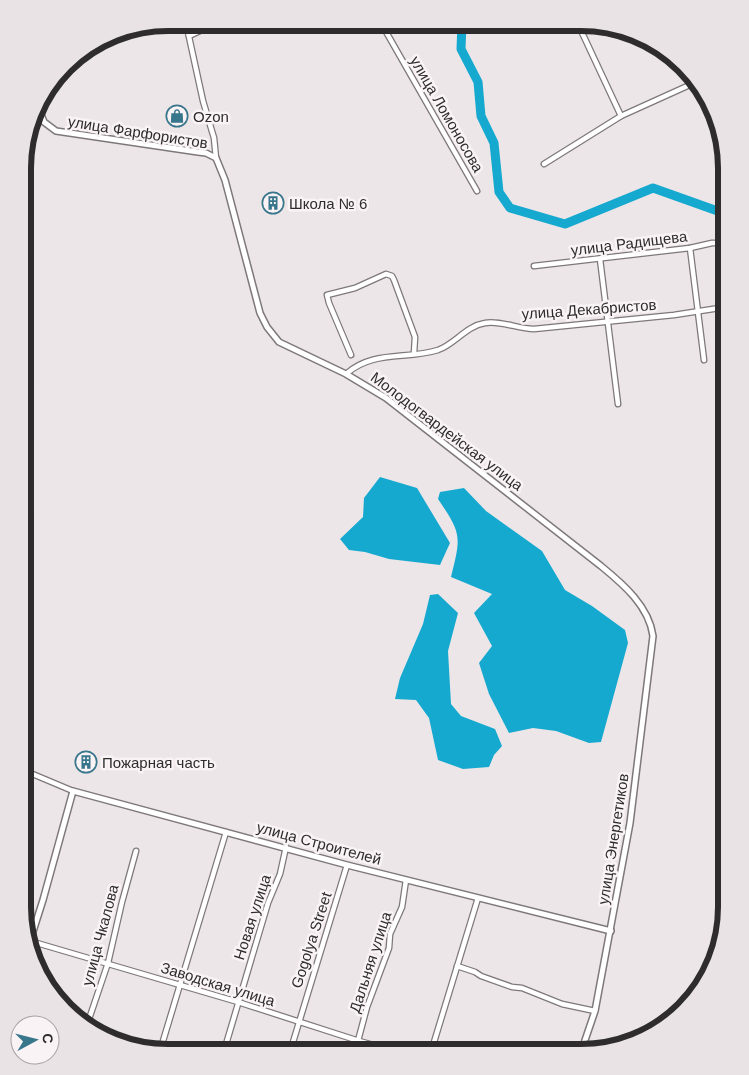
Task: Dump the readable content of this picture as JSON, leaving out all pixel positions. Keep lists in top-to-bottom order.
{
  "streets": {
    "street": [
      "улица Ломоносова",
      "улица Фарфористов",
      "улица Радищева",
      "улица Декабристов",
      "Молодогвардейская улица",
      "улица Энергетиков",
      "улица Строителей",
      "Новая улица",
      "улица Чкалова",
      "Gogolya Street",
      "Дальняя улица",
      "Заводская улица"
    ]
  },
  "crossings": [
    ["улица Фарфористов", "Молодогвардейская улица"],
    ["улица Декабристов", "Молодогвардейская улица"],
    ["Молодогвардейская улица", "улица Энергетиков"],
    ["улица Энергетиков", "улица Строителей"],
    ["улица Строителей", "Новая улица"],
    ["улица Строителей", "Gogolya Street"],
    ["улица Строителей", "Дальняя улица"],
    ["Новая улица", "Заводская улица"],
    ["улица Чкалова", "Заводская улица"],
    ["Gogolya Street", "Заводская улица"],
    ["Дальняя улица", "Заводская улица"]
  ],
  "places": {
    "shop": ["Ozon"],
    "building": ["Школа № 6", "Пожарная часть"]
  },
  "north": "right"
}
